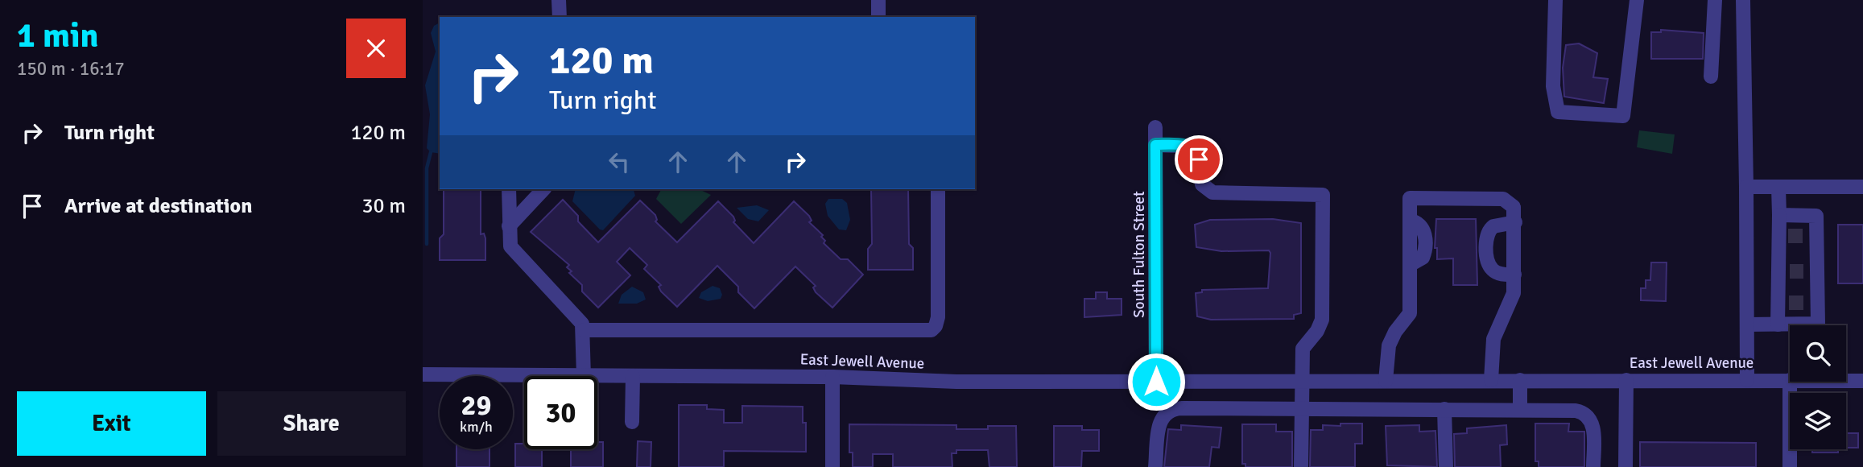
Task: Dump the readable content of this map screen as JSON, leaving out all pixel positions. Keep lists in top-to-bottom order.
{
  "streets": {
    "street": ["South Fulton Street", "East Jewell Avenue"]
  },
  "crossings": [
    ["South Fulton Street", "East Jewell Avenue"]
  ],
  "page": {
    "heading": ["1 min", "150 m · 16:17"],
    "turn": ["120 m", "Turn right"],
    "list": [
      {
        "name": "Turn right",
        "value": "120 m"
      },
      {
        "name": "Arrive at destination",
        "value": "30 m"
      }
    ],
    "speed": "29 km/h",
    "limit": "30",
    "buttons": ["Exit", "Share"]
  }
}
